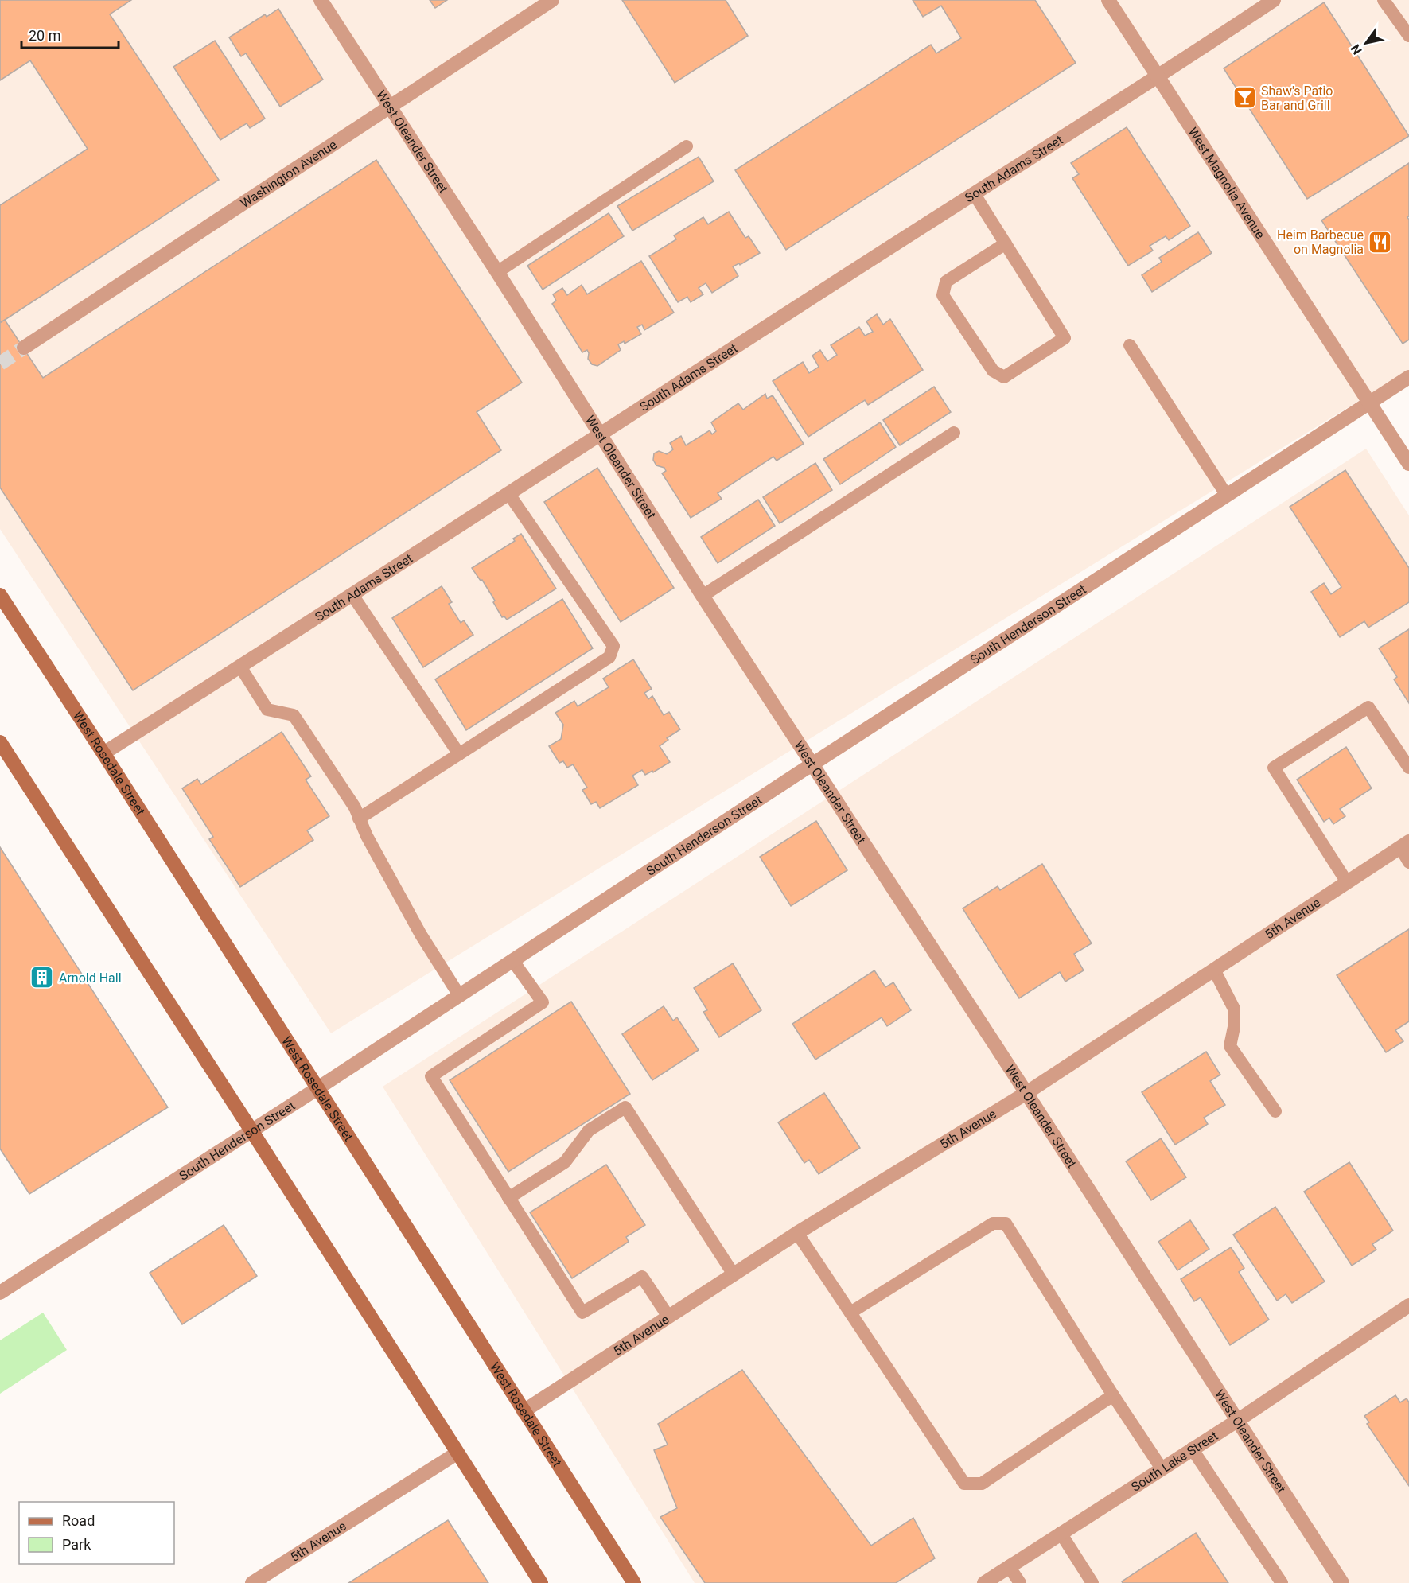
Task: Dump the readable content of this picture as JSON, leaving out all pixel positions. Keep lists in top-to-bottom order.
{
  "streets": {
    "main road": ["West Rosedale Street"],
    "street": [
      "West Oleander Street",
      "South Adams Street",
      "Washington Avenue",
      "West Magnolia Avenue",
      "South Henderson Street",
      "5th Avenue",
      "South Lake Street"
    ]
  },
  "crossings": [
    ["West Oleander Street", "South Adams Street"],
    ["West Oleander Street", "Washington Avenue"],
    ["West Oleander Street", "South Henderson Street"],
    ["West Oleander Street", "5th Avenue"],
    ["West Oleander Street", "South Lake Street"],
    ["South Adams Street", "West Magnolia Avenue"],
    ["South Adams Street", "West Rosedale Street"],
    ["West Magnolia Avenue", "South Henderson Street"],
    ["South Henderson Street", "West Rosedale Street"],
    ["West Rosedale Street", "5th Avenue"]
  ],
  "places": {
    "bar": ["Shaw's Patio Bar and Grill"],
    "restaurant": ["Heim Barbecue on Magnolia"],
    "building": ["Arnold Hall"]
  },
  "legend": ["Road", "Park"],
  "scale_bar": "20 m",
  "north": "bottom left"
}
